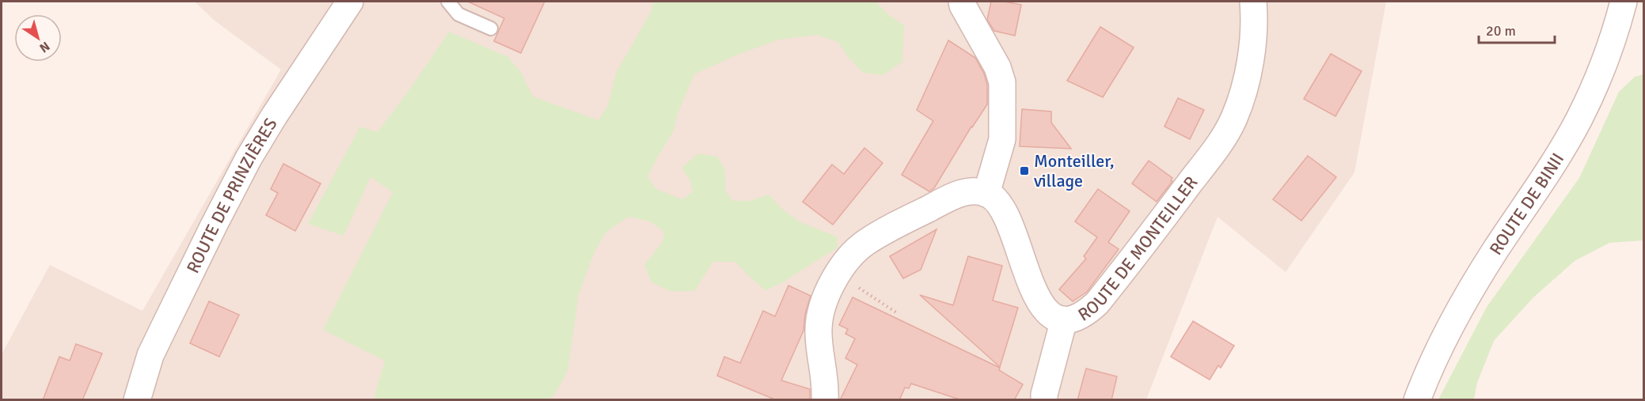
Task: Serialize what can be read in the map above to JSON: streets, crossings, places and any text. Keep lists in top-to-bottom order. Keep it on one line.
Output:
{"streets":{"street":["ROUTE DE PRINZIÈRES","ROUTE DE BINII","ROUTE DE MONTEILLER"]},"places":{"transit":["Monteiller, village"]},"scale_bar":"20 m","north":"bottom right"}
